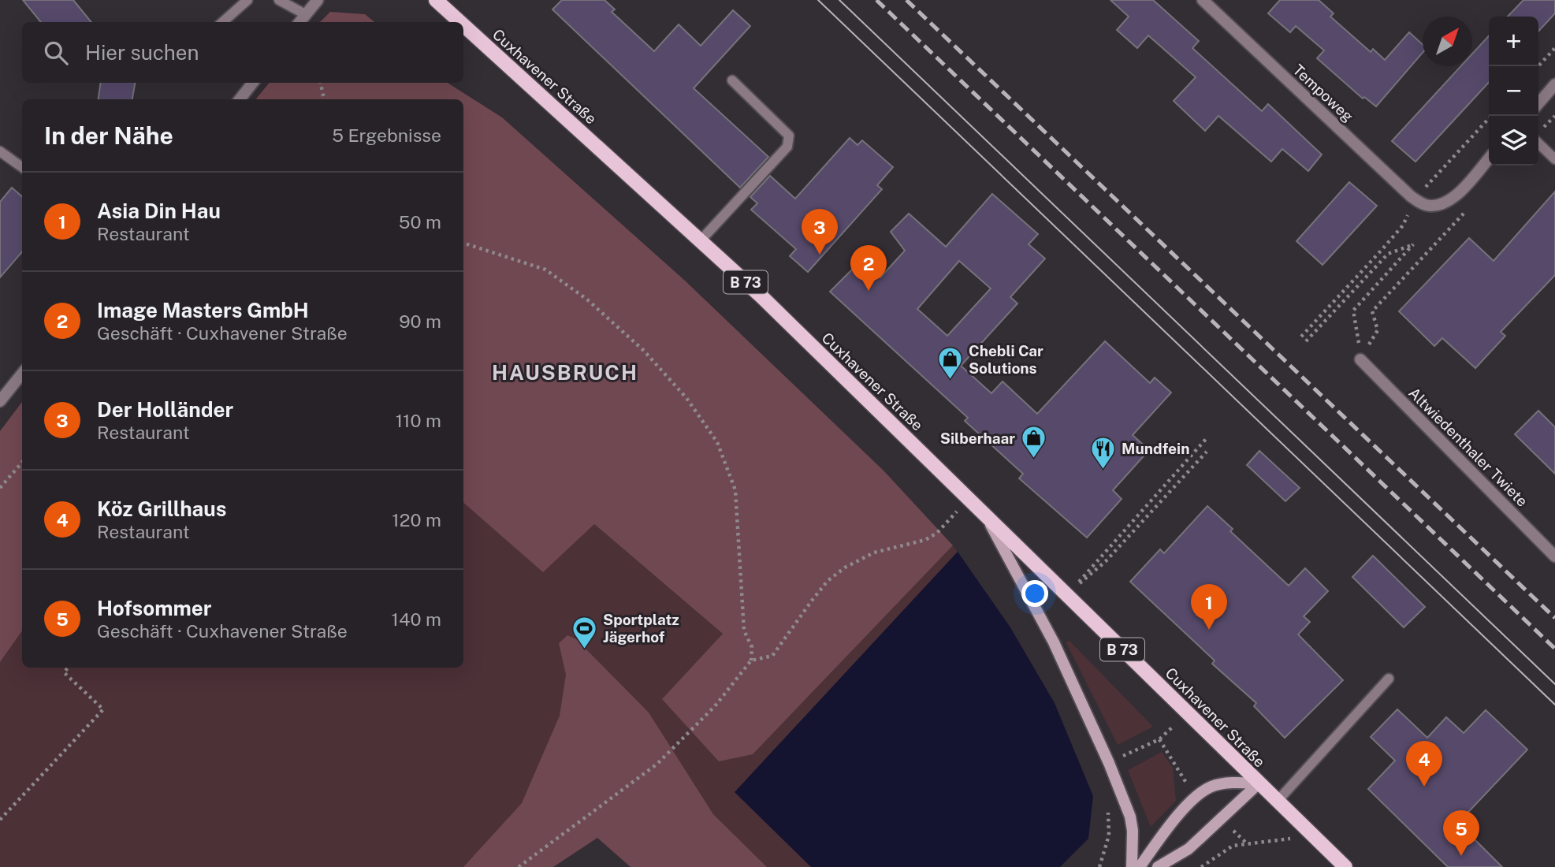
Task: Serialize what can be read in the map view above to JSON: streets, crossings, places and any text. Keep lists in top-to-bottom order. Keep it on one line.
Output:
{"streets":{"main road":["Cuxhavener Straße","B 73"],"street":["Tempoweg","Altwiedenthaler Twiete"]},"districts":["HAUSBRUCH"],"places":{"shop":["Chebli Car Solutions","Silberhaar"],"restaurant":["Mundfein"],"sports":["Sportplatz Jägerhof"]},"north":"top right","page":{"map_buttons":["+","−"],"search":"Hier suchen","heading":["In der Nähe","5 Ergebnisse"],"list":[{"mark":"1","name":"Asia Din Hau","note":"Restaurant","value":"50 m"},{"mark":"2","name":"Image Masters GmbH","note":"Geschäft · Cuxhavener Straße","value":"90 m"},{"mark":"3","name":"Der Holländer","note":"Restaurant","value":"110 m"},{"mark":"4","name":"Köz Grillhaus","note":"Restaurant","value":"120 m"},{"mark":"5","name":"Hofsommer","note":"Geschäft · Cuxhavener Straße","value":"140 m"}],"pins":["3","2","1","4","5"]}}
